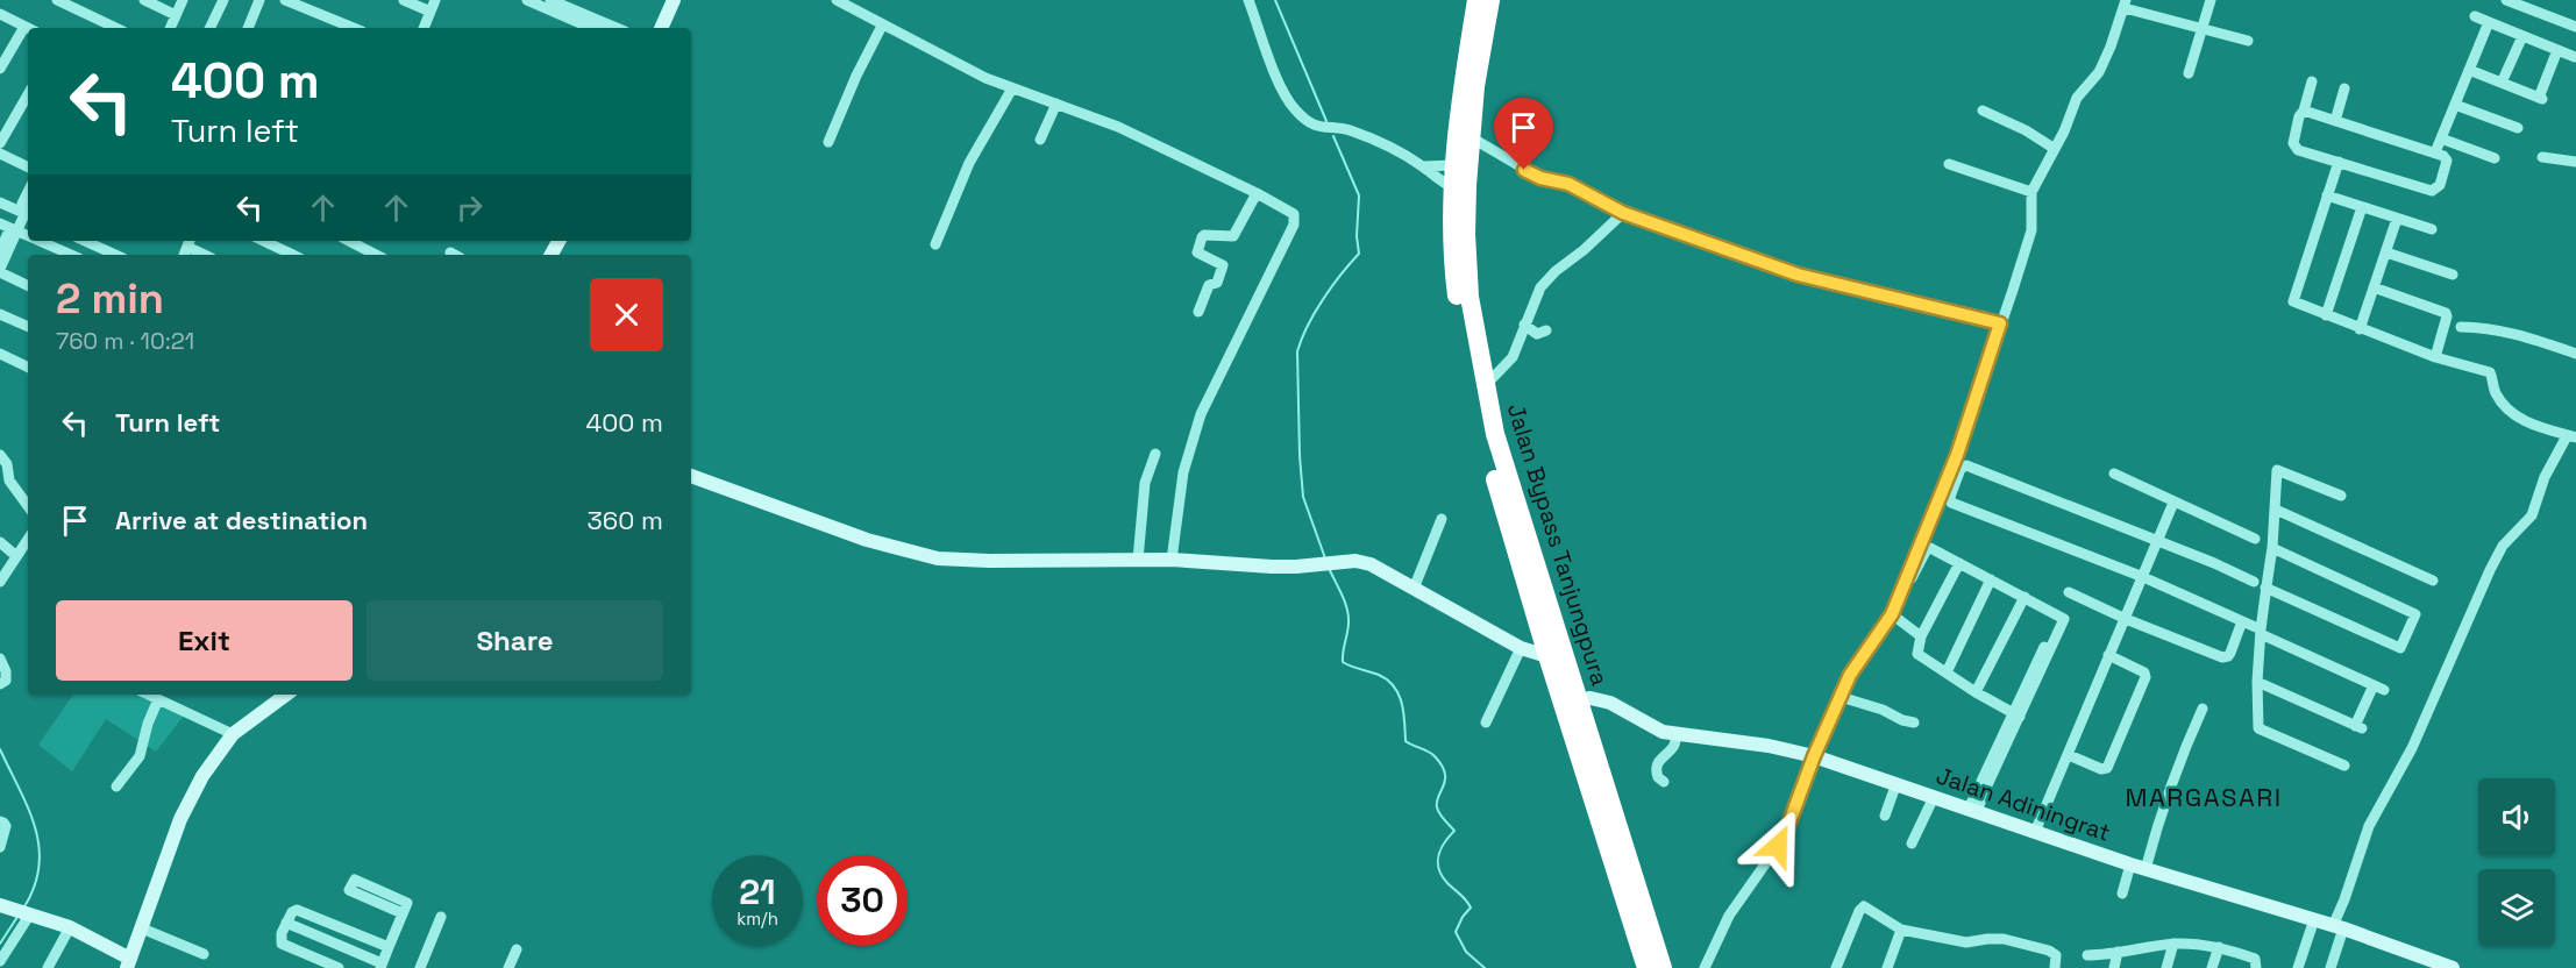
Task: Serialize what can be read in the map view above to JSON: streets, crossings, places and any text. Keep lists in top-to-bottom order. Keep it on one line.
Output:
{"streets":{"highway":["Jalan Bypass Tanjungpura"],"street":["Jalan Adiningrat"]},"crossings":[["Jalan Bypass Tanjungpura","Jalan Adiningrat"]],"districts":["MARGASARI"],"page":{"turn":["400 m","Turn left"],"heading":["2 min","760 m · 10:21"],"list":[{"name":"Turn left","value":"400 m"},{"name":"Arrive at destination","value":"360 m"}],"buttons":["Exit","Share"],"speed":"21 km/h","limit":"30"}}
